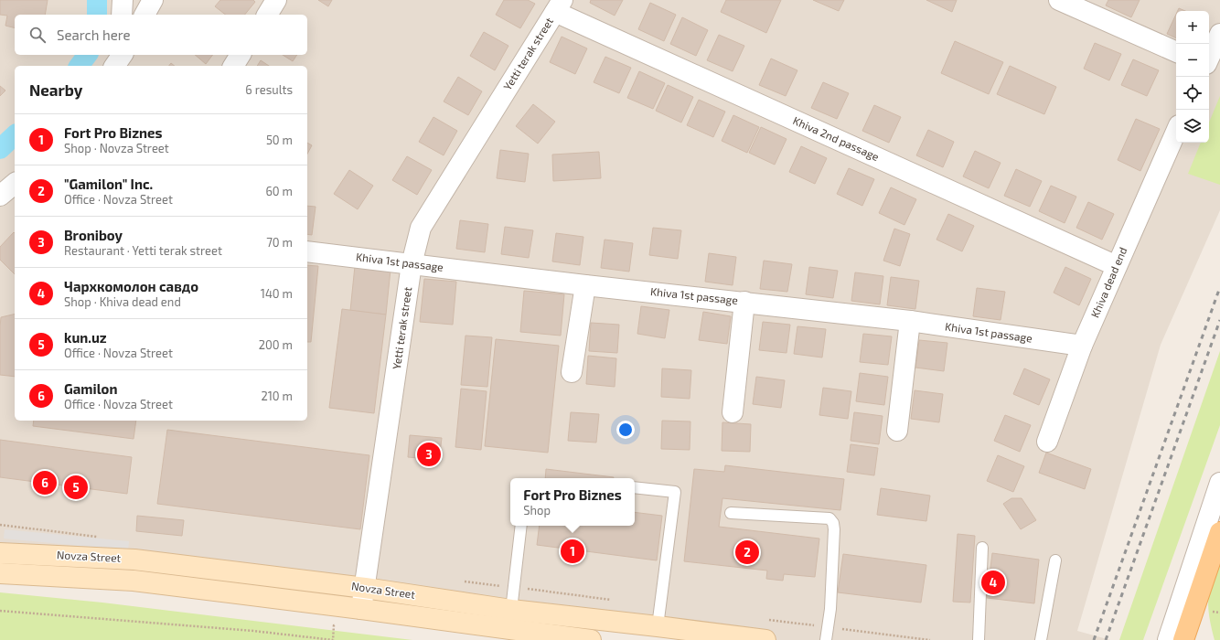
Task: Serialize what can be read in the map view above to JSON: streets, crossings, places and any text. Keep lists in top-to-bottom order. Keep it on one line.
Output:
{"streets":{"main road":["Novza Street"],"street":["Yetti terak street","Khiva 2nd passage","Khiva 1st passage","Khiva dead end"]},"crossings":[["Yetti terak street","Khiva 2nd passage"],["Yetti terak street","Khiva 1st passage"],["Yetti terak street","Novza Street"],["Khiva 2nd passage","Khiva dead end"],["Khiva 1st passage","Khiva dead end"]],"page":{"map_buttons":["+","−"],"search":"Search here","heading":["Nearby","6 results"],"list":[{"mark":"1","name":"Fort Pro Biznes","note":"Shop · Novza Street","value":"50 m"},{"mark":"2","name":"\"Gamilon\" Inc.","note":"Office · Novza Street","value":"60 m"},{"mark":"3","name":"Broniboy","note":"Restaurant · Yetti terak street","value":"70 m"},{"mark":"4","name":"Чархкомолон савдо","note":"Shop · Khiva dead end","value":"140 m"},{"mark":"5","name":"kun.uz","note":"Office · Novza Street","value":"200 m"},{"mark":"6","name":"Gamilon","note":"Office · Novza Street","value":"210 m"}],"pins":["3","6","5","1","2","4"],"popup":["Fort Pro Biznes","Shop"]}}
